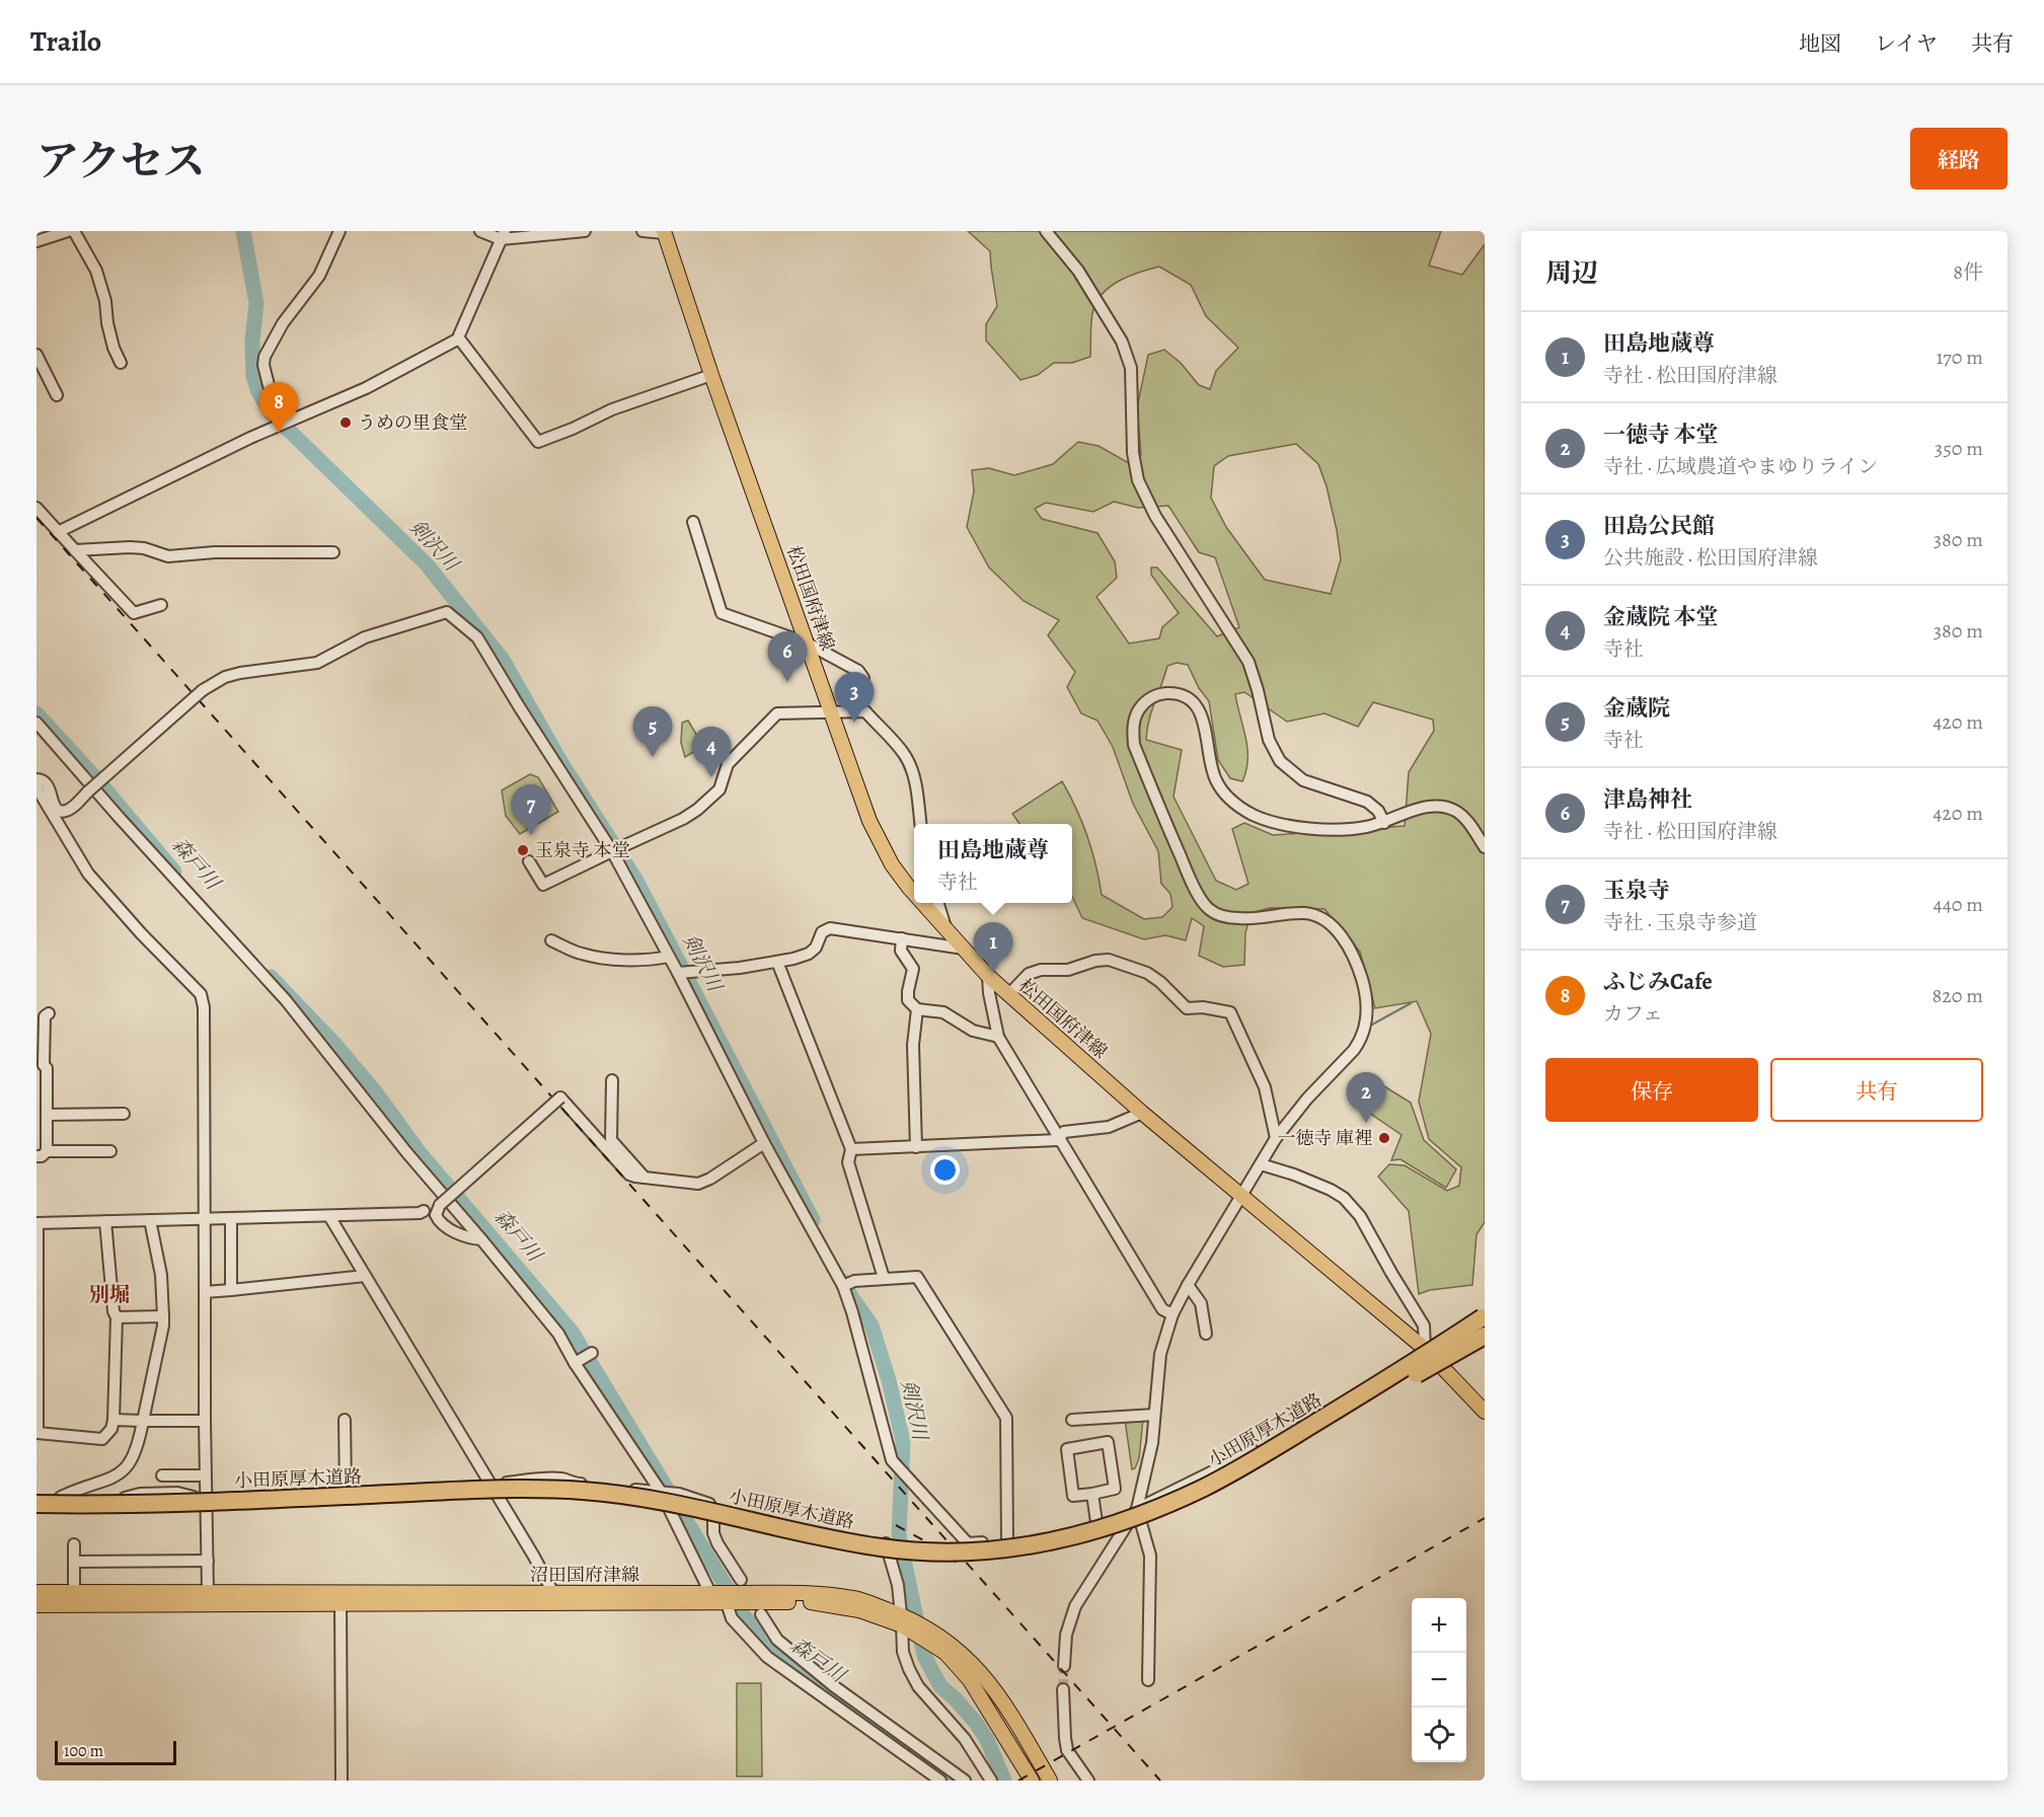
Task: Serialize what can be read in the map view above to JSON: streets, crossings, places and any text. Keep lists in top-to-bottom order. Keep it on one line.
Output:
{"streets":{"highway":["小田原厚木道路"],"main road":["松田国府津線","沼田国府津線"]},"districts":["別堀"],"water":["剣沢川","森戸川"],"places":["うめの里食堂","玉泉寺 本堂","一徳寺 庫裡"],"scale_bar":"100 m","page":{"header":"Trailo","nav":["地図","レイヤ","共有"],"title":"アクセス","buttons":["経路",["保存","共有"]],"heading":["周辺","8件"],"list":[{"mark":"1","name":"田島地蔵尊","note":"寺社 · 松田国府津線","value":"170 m"},{"mark":"2","name":"一徳寺 本堂","note":"寺社 · 広域農道やまゆりライン","value":"350 m"},{"mark":"3","name":"田島公民館","note":"公共施設 · 松田国府津線","value":"380 m"},{"mark":"4","name":"金蔵院 本堂","note":"寺社","value":"380 m"},{"mark":"5","name":"金蔵院","note":"寺社","value":"420 m"},{"mark":"6","name":"津島神社","note":"寺社 · 松田国府津線","value":"420 m"},{"mark":"7","name":"玉泉寺","note":"寺社 · 玉泉寺参道","value":"440 m"},{"mark":"8","name":"ふじみCafe","note":"カフェ","value":"820 m"}],"pins":["8","6","3","5","4","7","1","2"],"popup":["田島地蔵尊","寺社"],"map_buttons":["+","−"],"scale":"100 m"}}
